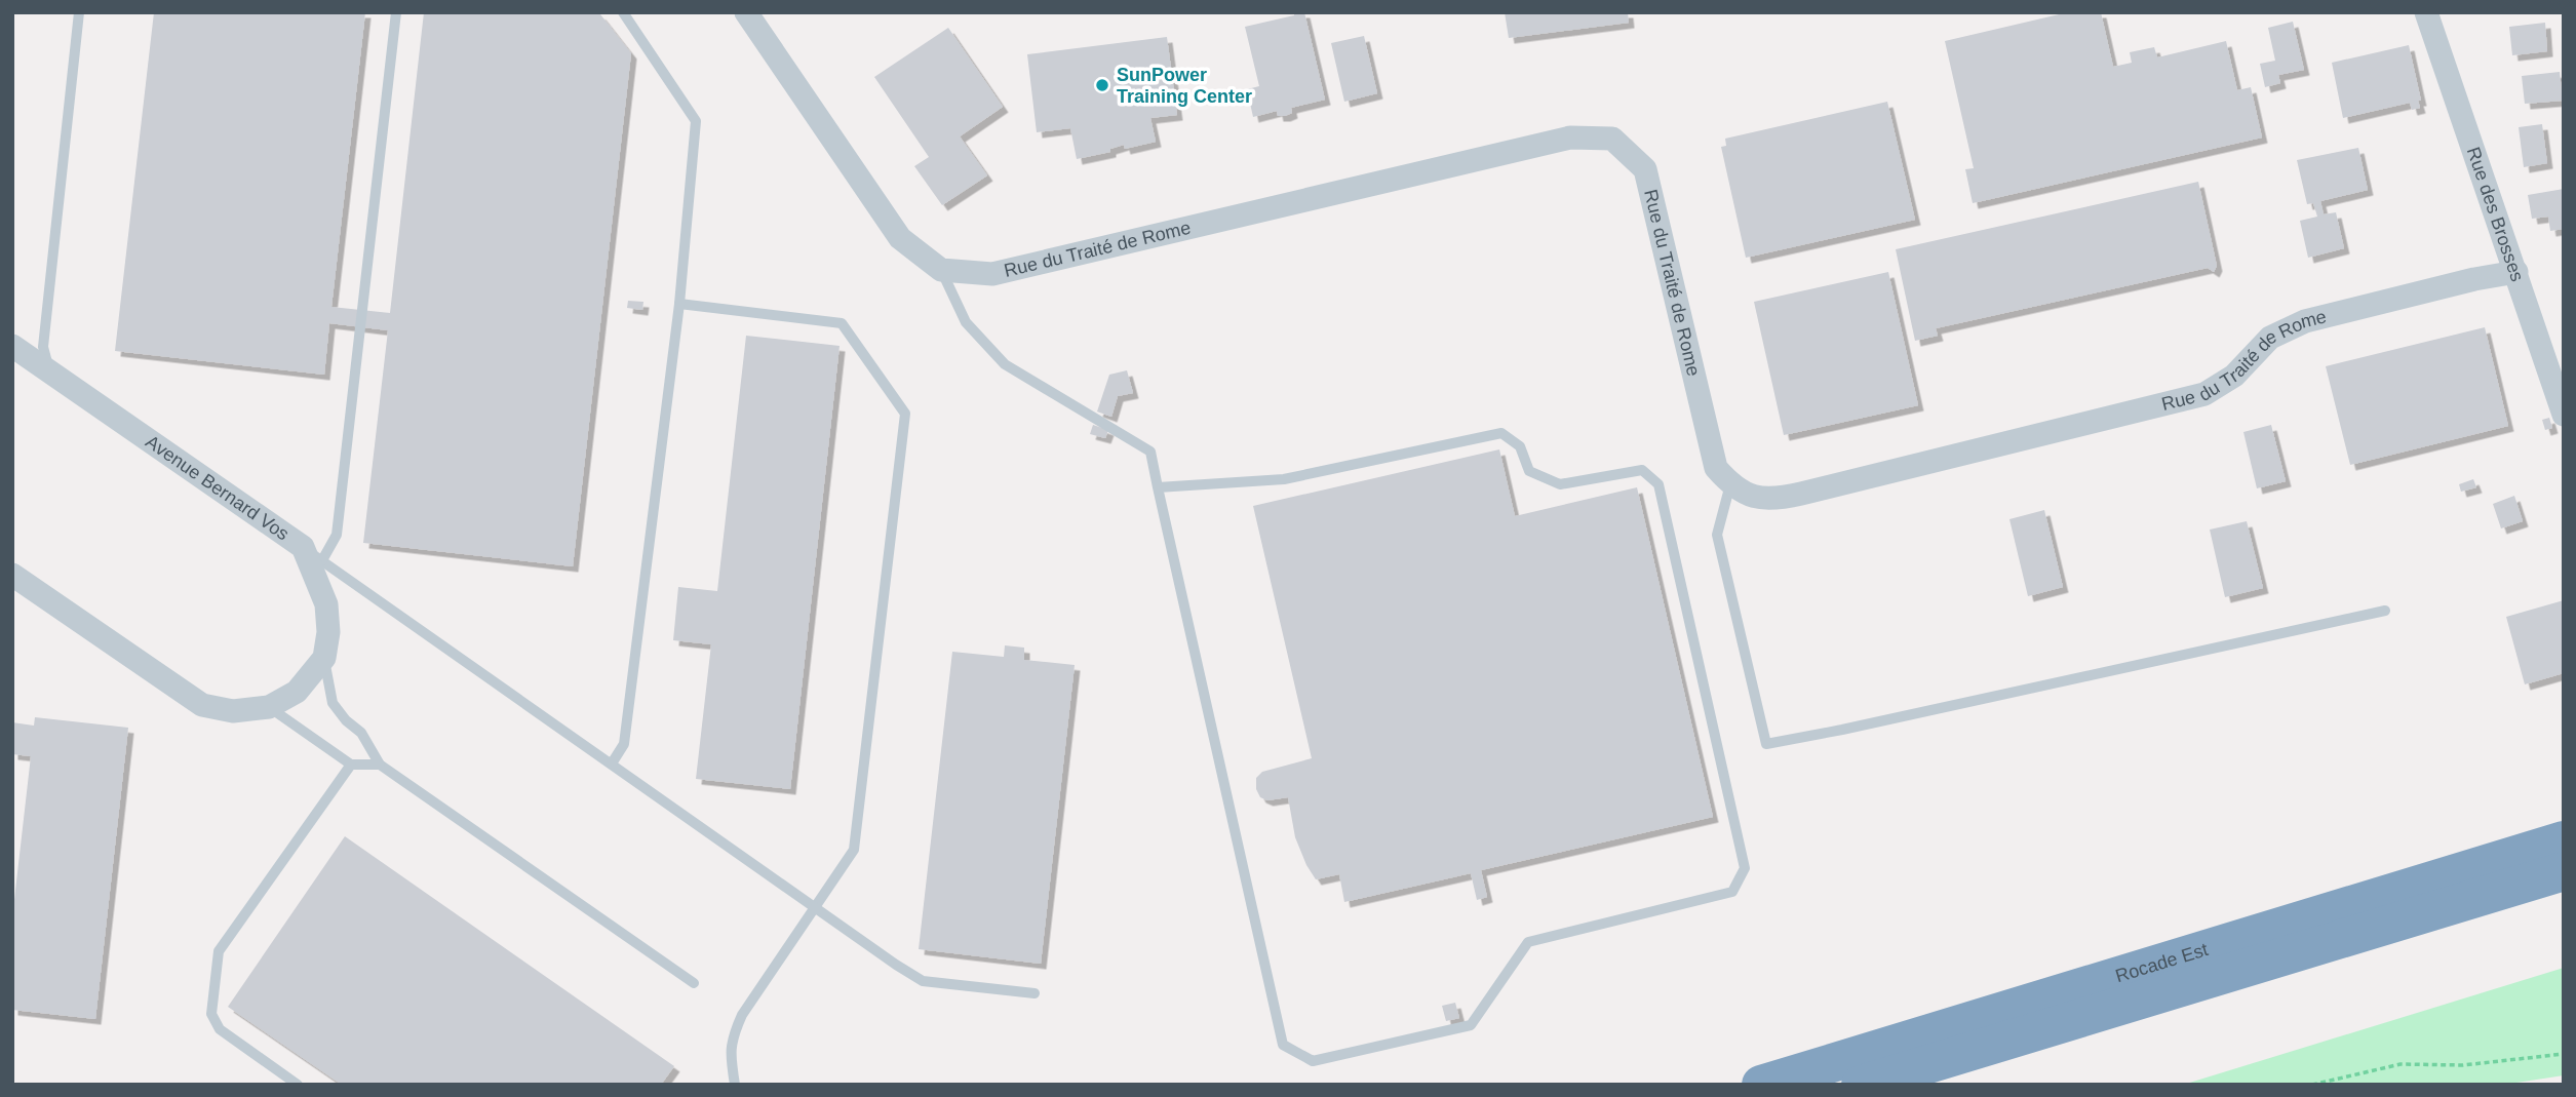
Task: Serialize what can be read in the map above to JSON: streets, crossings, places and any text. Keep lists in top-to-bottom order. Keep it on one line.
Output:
{"streets":{"highway":["Rocade Est"],"street":["Rue des Brosses","Rue du Traité de Rome","Avenue Bernard Vos"]},"crossings":[["Rue des Brosses","Rue du Traité de Rome"]],"places":["SunPower Training Center"]}
